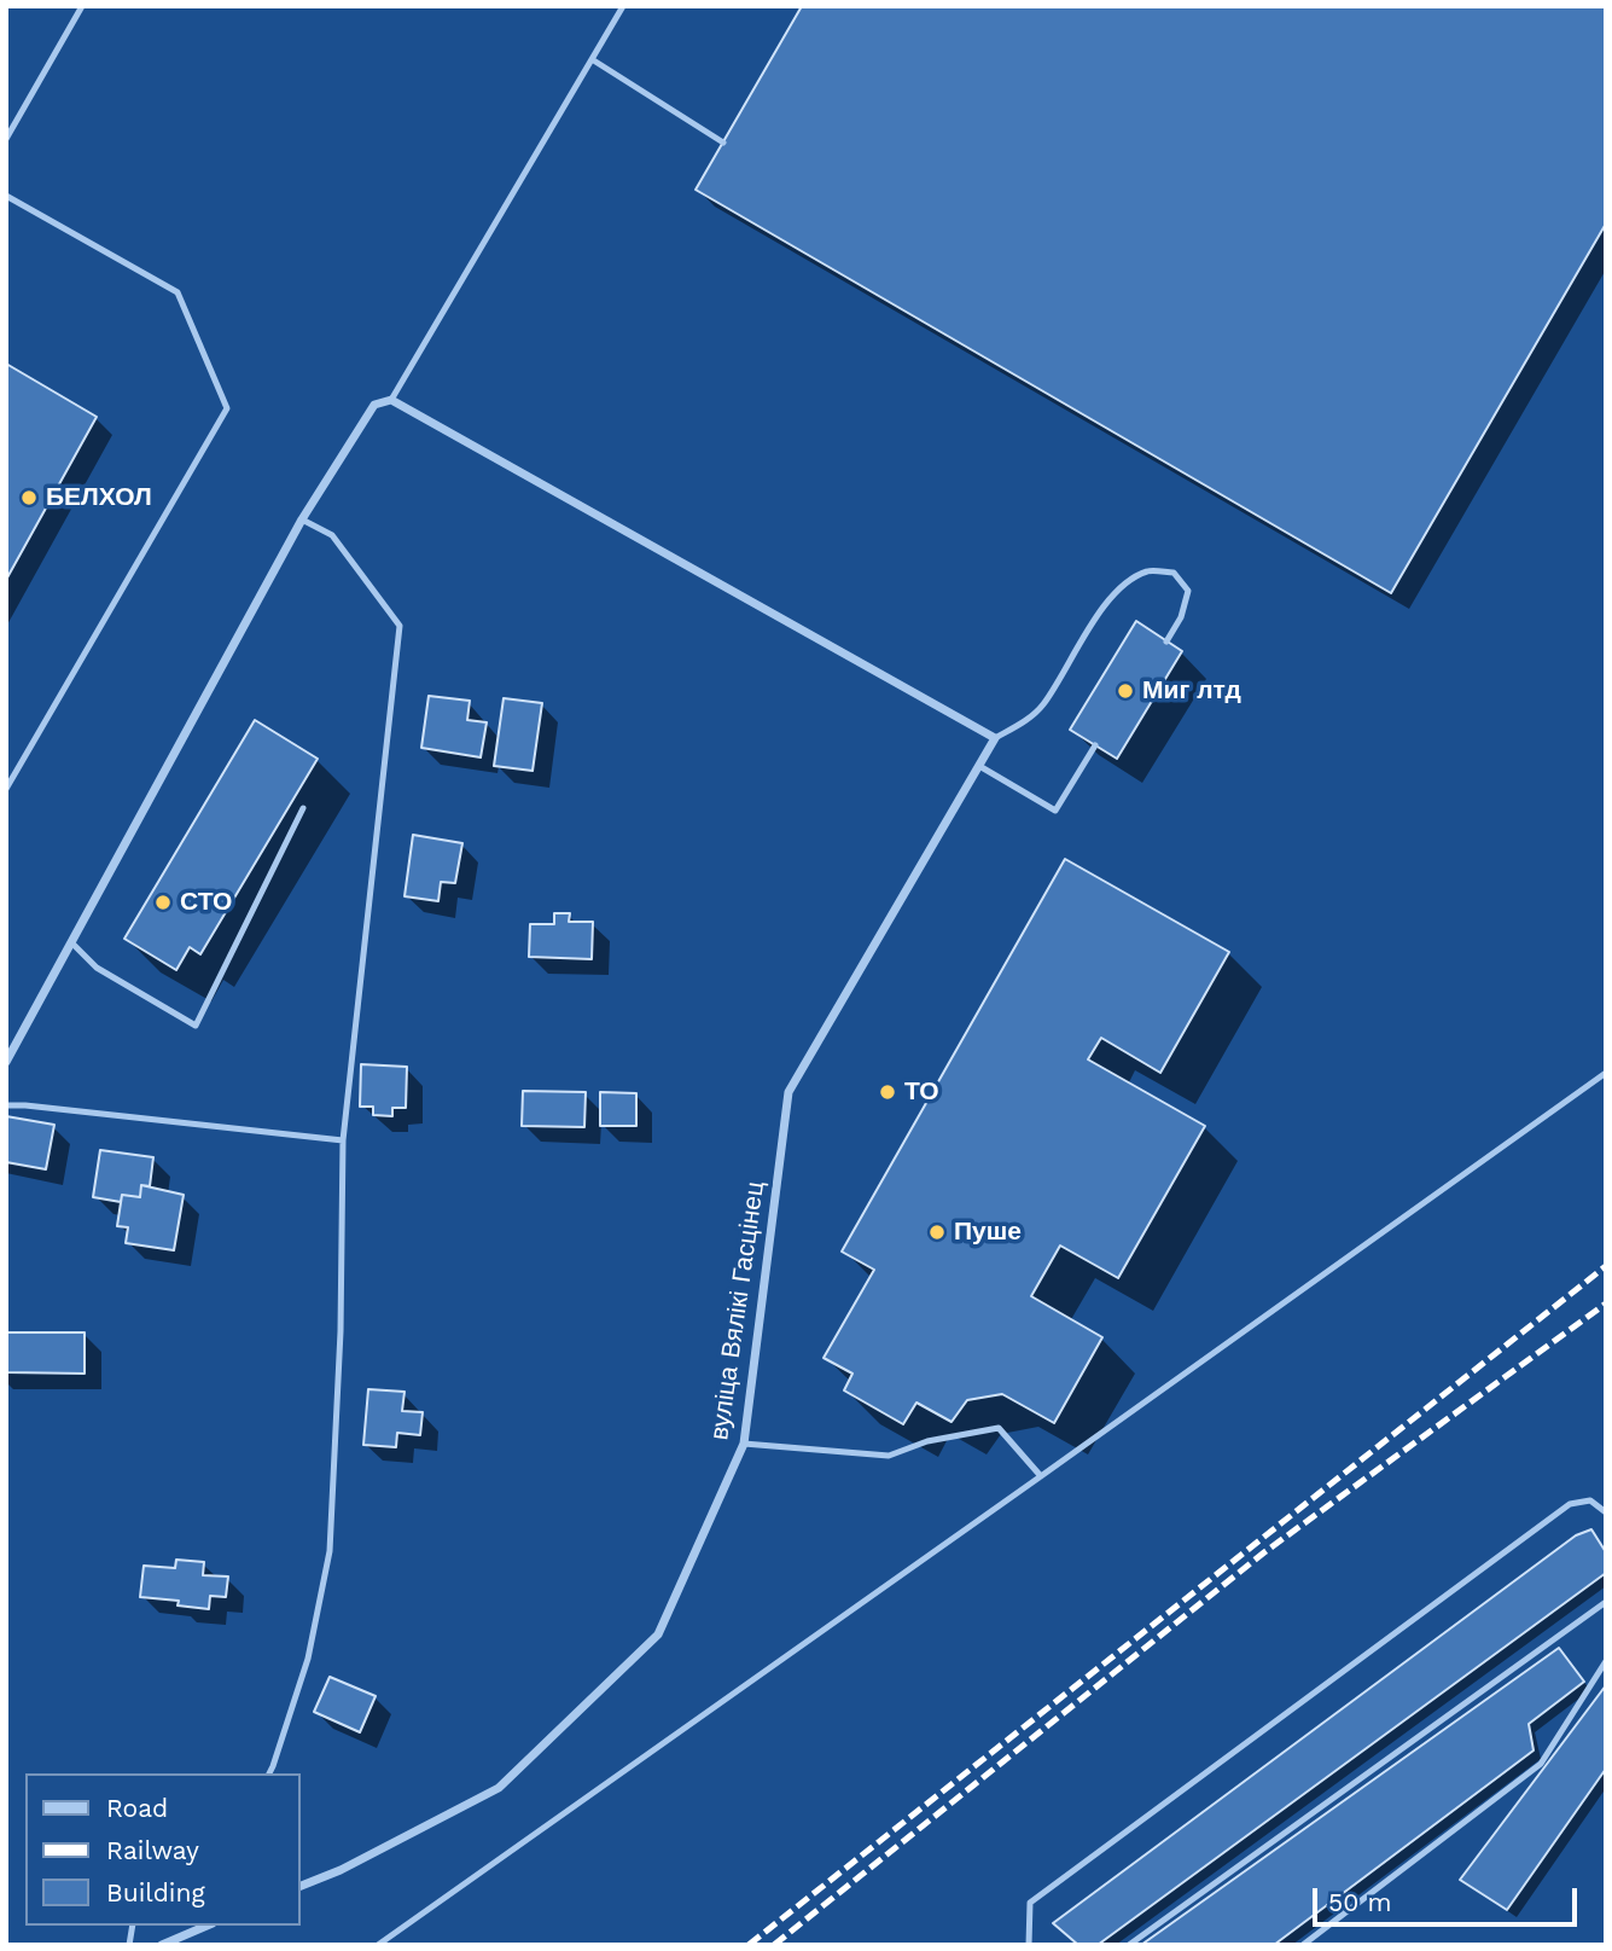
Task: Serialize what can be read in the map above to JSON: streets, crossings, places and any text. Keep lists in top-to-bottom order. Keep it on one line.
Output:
{"streets":{"street":["вуліца Вялікі Гасцінец"]},"places":["БЕЛХОЛ","Миг лтд","СТО","ТО","Пуше"],"legend":["Road","Railway","Building"],"scale_bar":"50 m"}
